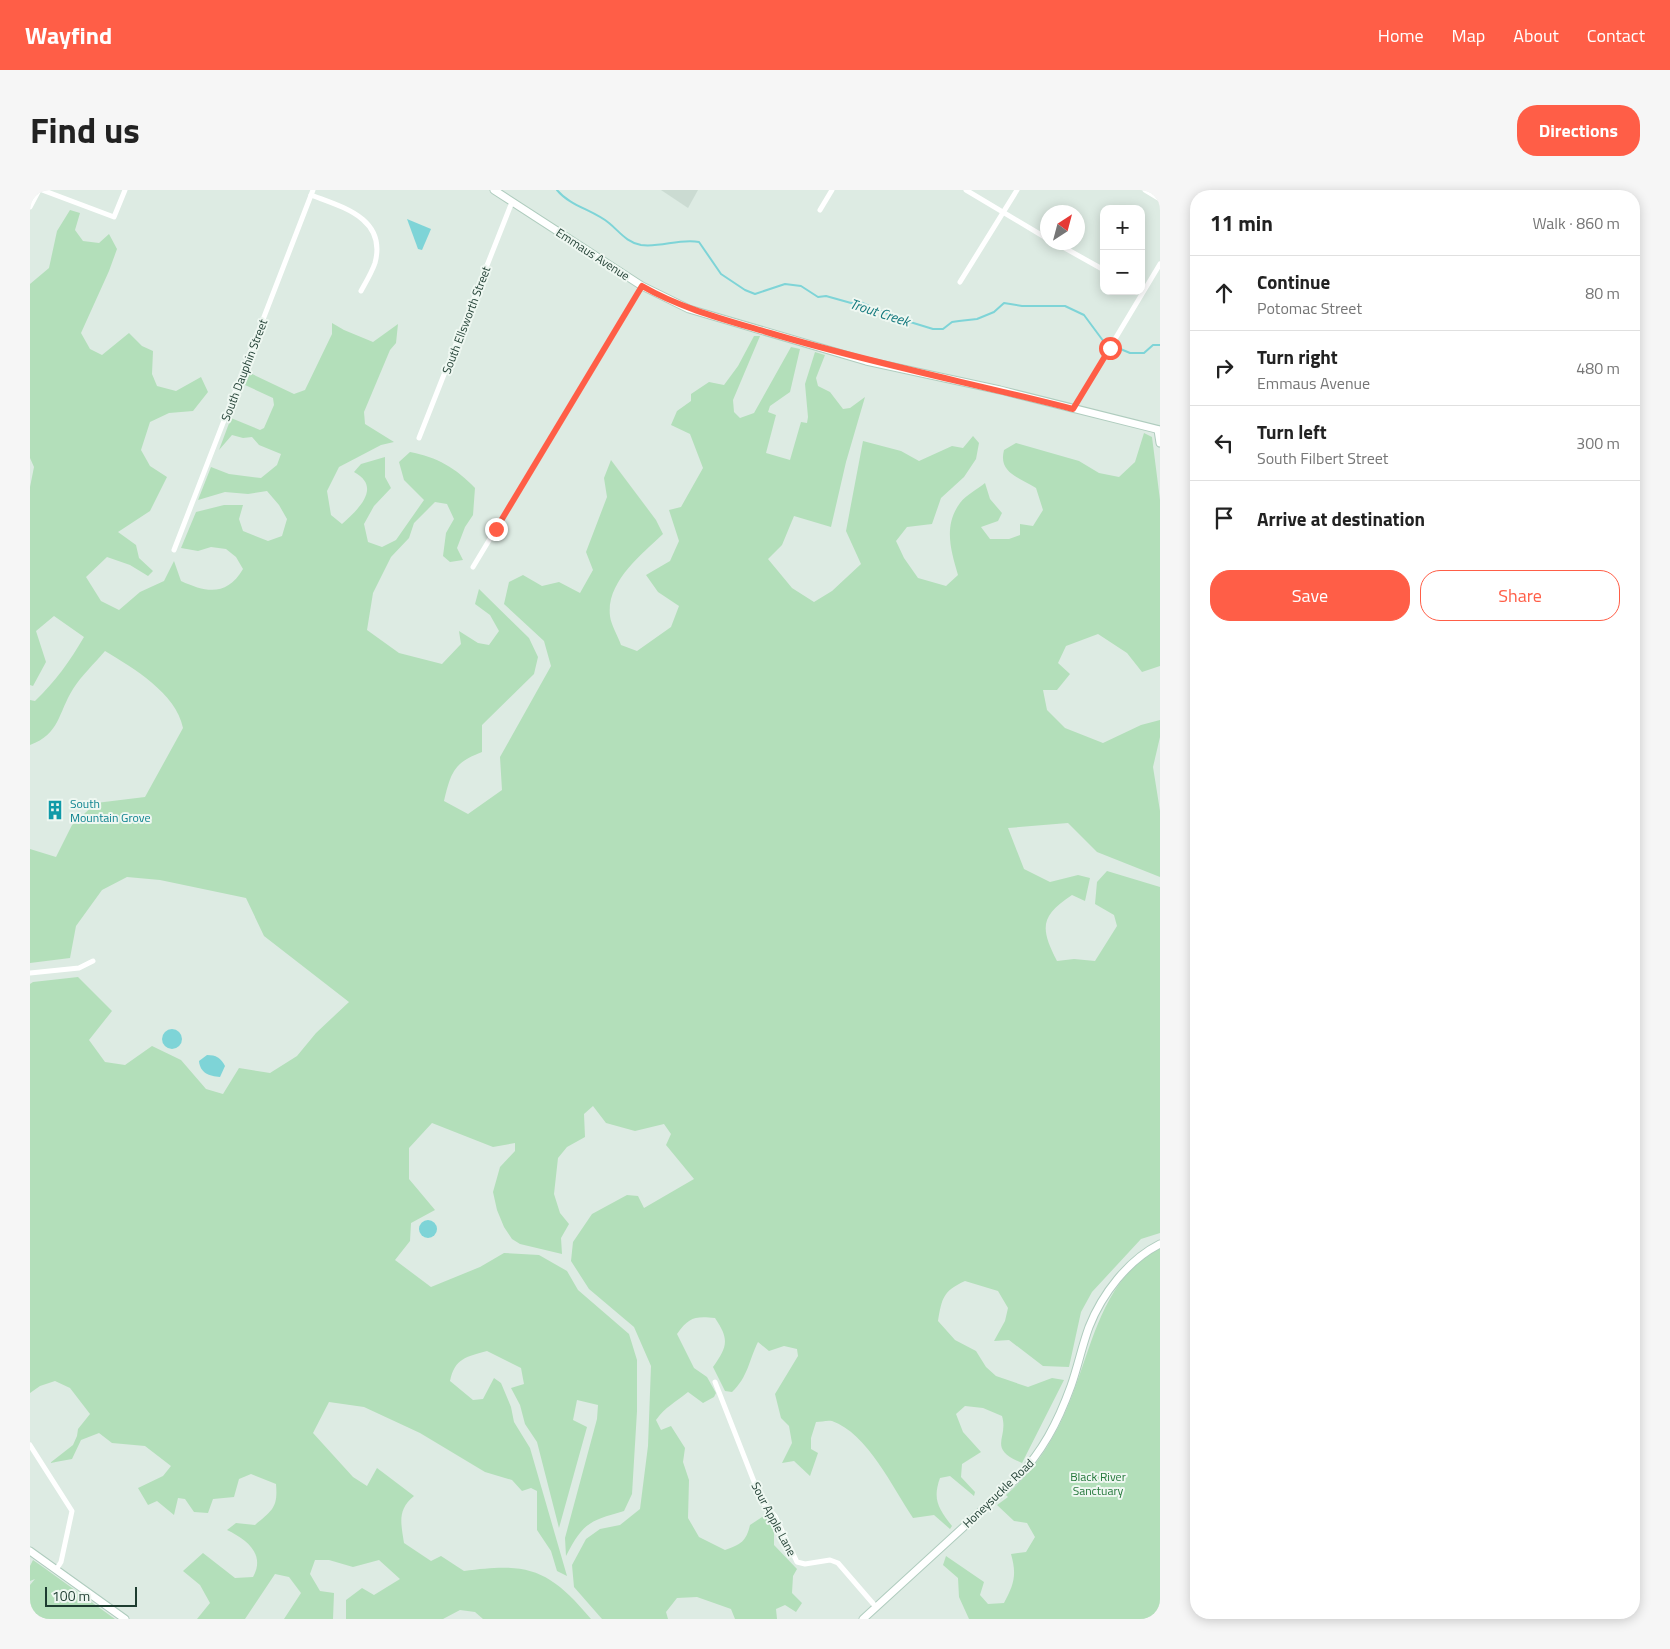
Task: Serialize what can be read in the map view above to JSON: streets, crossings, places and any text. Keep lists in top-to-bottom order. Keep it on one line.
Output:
{"streets":{"main road":["Emmaus Avenue","Honeysuckle Road"],"street":["South Ellsworth Street","South Dauphin Street","Sour Apple Lane"]},"crossings":[["Emmaus Avenue","South Ellsworth Street"],["Honeysuckle Road","Sour Apple Lane"]],"water":["Trout Creek"],"parks":["Black River Sanctuary"],"places":{"building":["South Mountain Grove"]},"scale_bar":"100 m","north":"top right","page":{"header":"Wayfind","nav":["Home","Map","About","Contact"],"title":"Find us","buttons":["Directions",["Save","Share"]],"heading":["11 min","Walk · 860 m"],"map_buttons":["+","−"],"list":[["Continue","Potomac Street","80 m"],["Turn right","Emmaus Avenue","480 m"],["Turn left","South Filbert Street","300 m"],"Arrive at destination"],"scale":"100 m"}}
